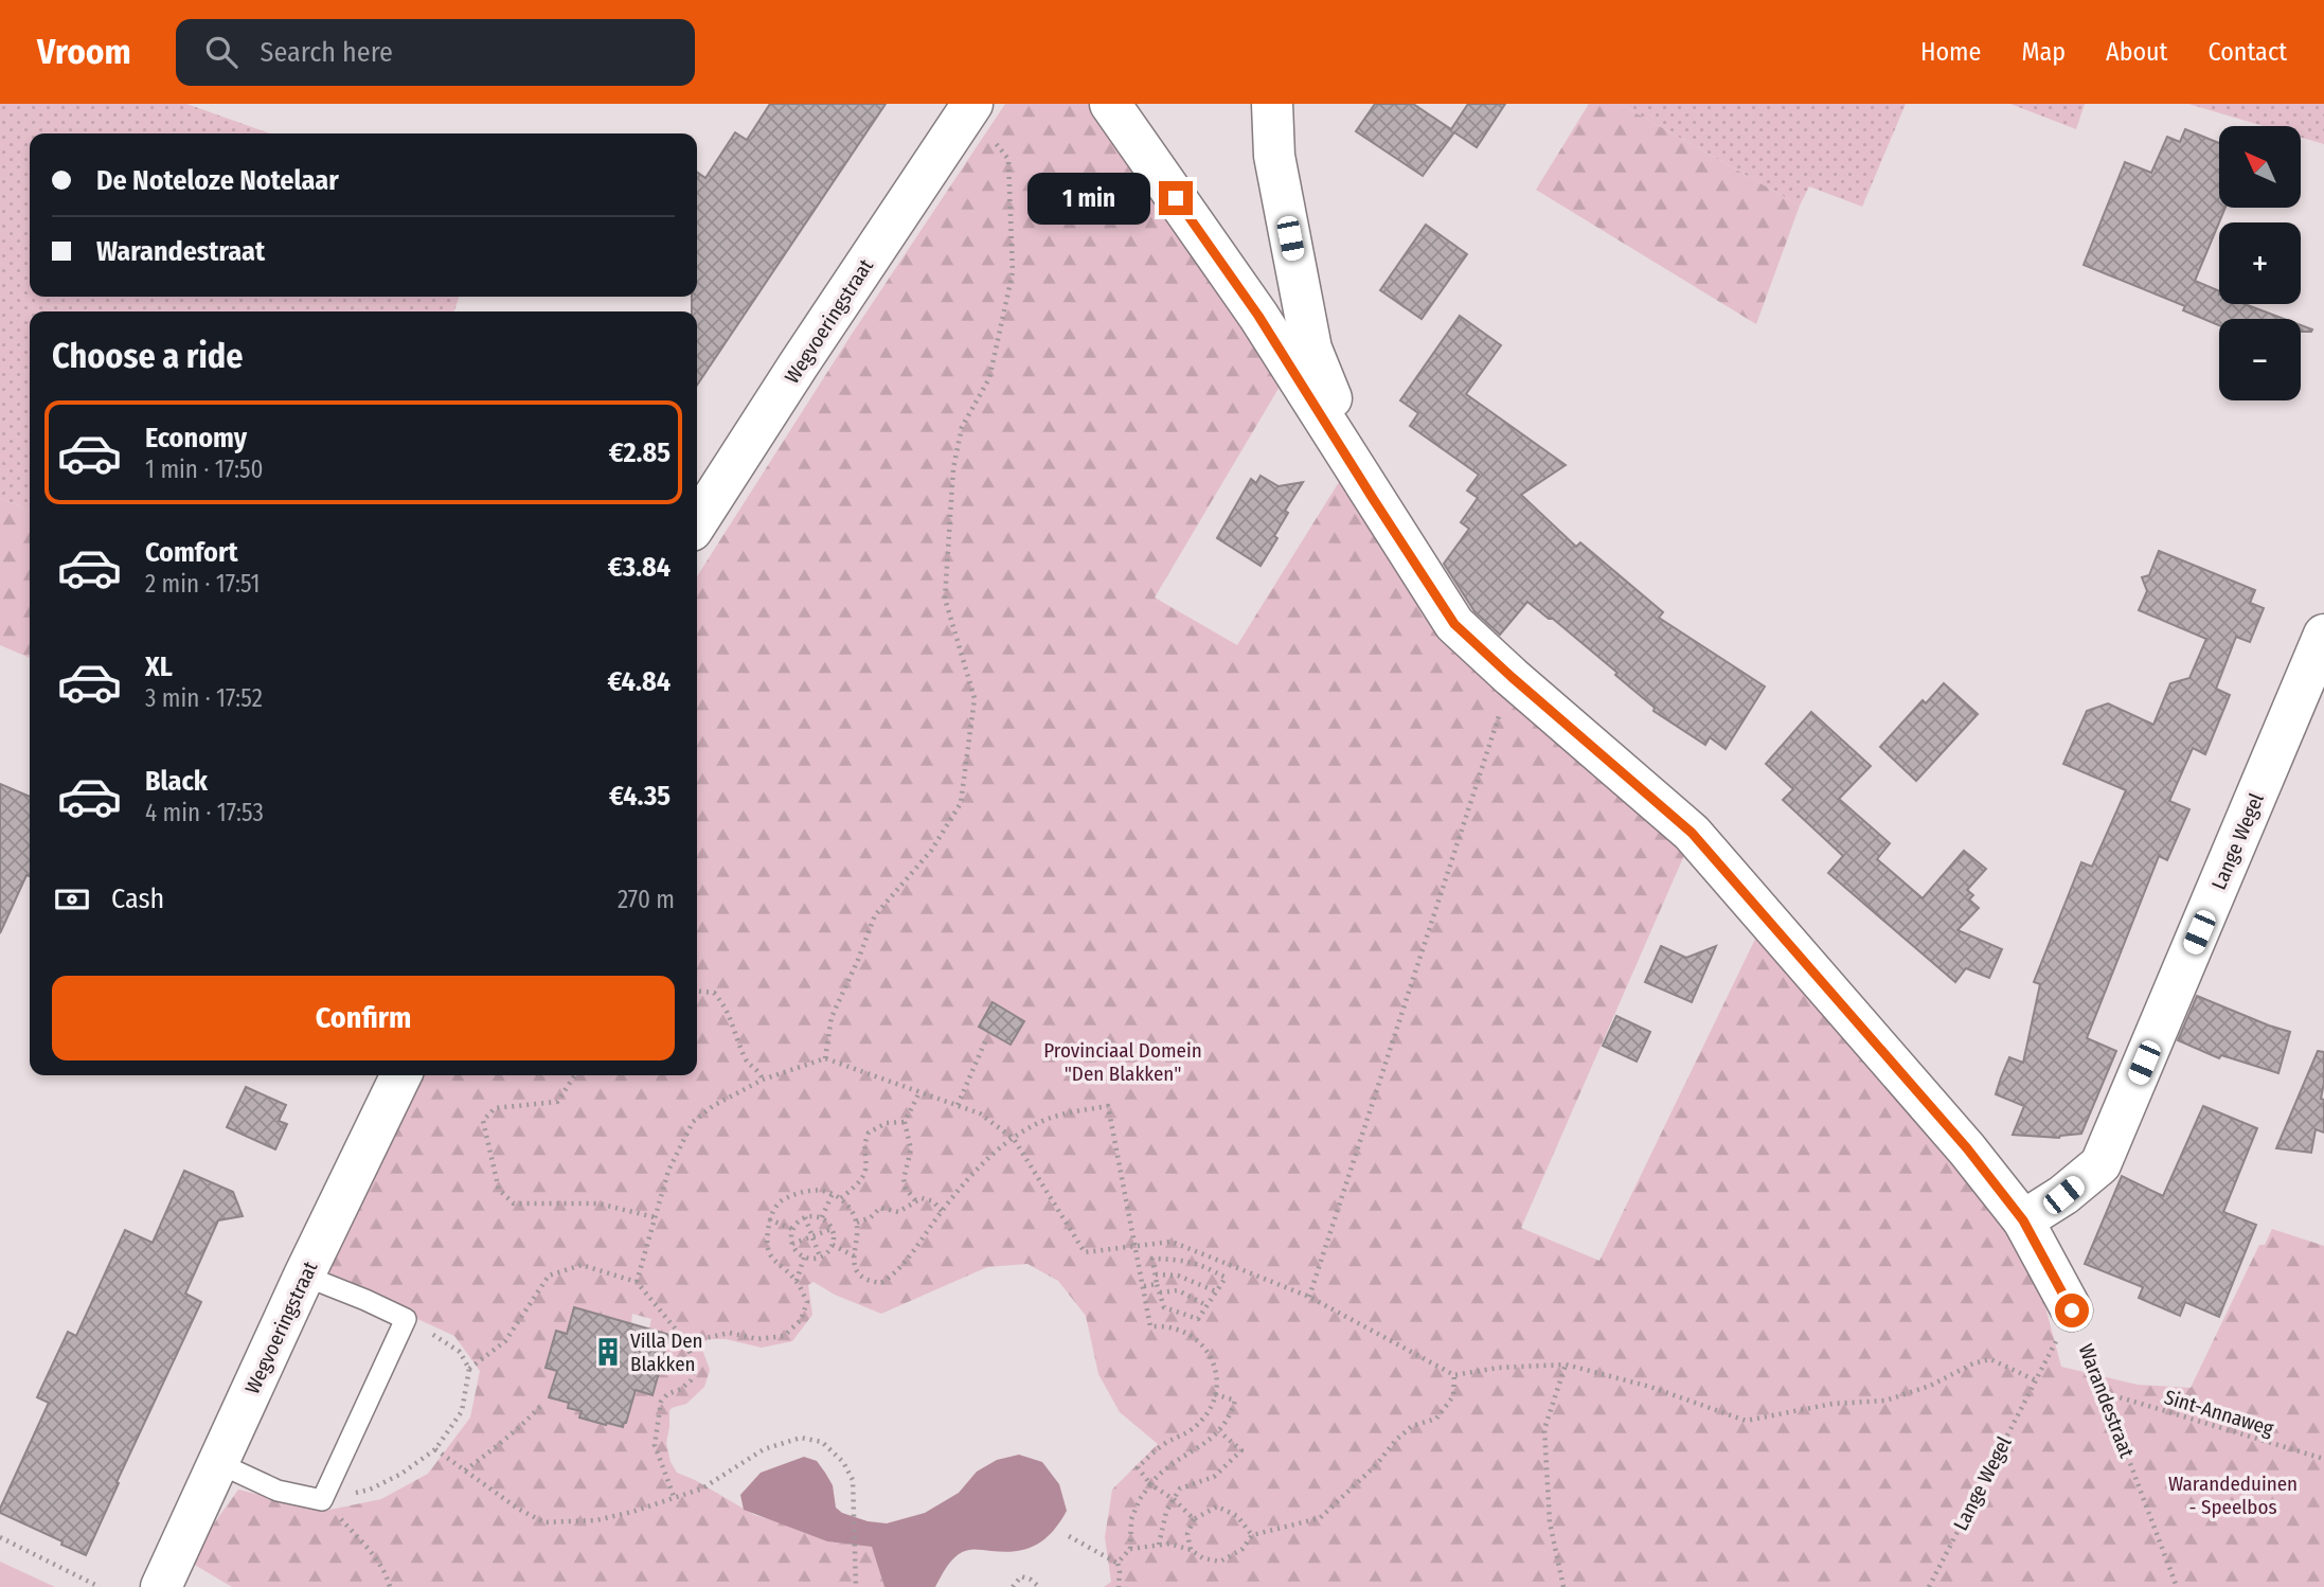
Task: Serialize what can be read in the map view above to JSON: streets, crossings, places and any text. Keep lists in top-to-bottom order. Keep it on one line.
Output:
{"streets":{"street":["Wegvoeringstraat","Lange Wegel"],"path":["Warandestraat","Sint-Annaweg"]},"crossings":[["Warandestraat","Sint-Annaweg"]],"parks":["Provinciaal Domein \"Den Blakken\"","Warandeduinen - Speelbos"],"places":{"building":["Villa Den Blakken"]},"north":"top left","page":{"header":"Vroom","search":"Search here","nav":["Home","Map","About","Contact"],"map_buttons":["+","−"],"banner":["De Noteloze Notelaar","Warandestraat"],"bubble":"1 min","heading":"Choose a ride","list":[{"name":"Economy","note":"1 min · 17:50","value":"€2.85"},{"name":"Comfort","note":"2 min · 17:51","value":"€3.84"},{"name":"XL","note":"3 min · 17:52","value":"€4.84"},{"name":"Black","note":"4 min · 17:53","value":"€4.35"}],"pay":["Cash","270 m"],"buttons":"Confirm"}}
